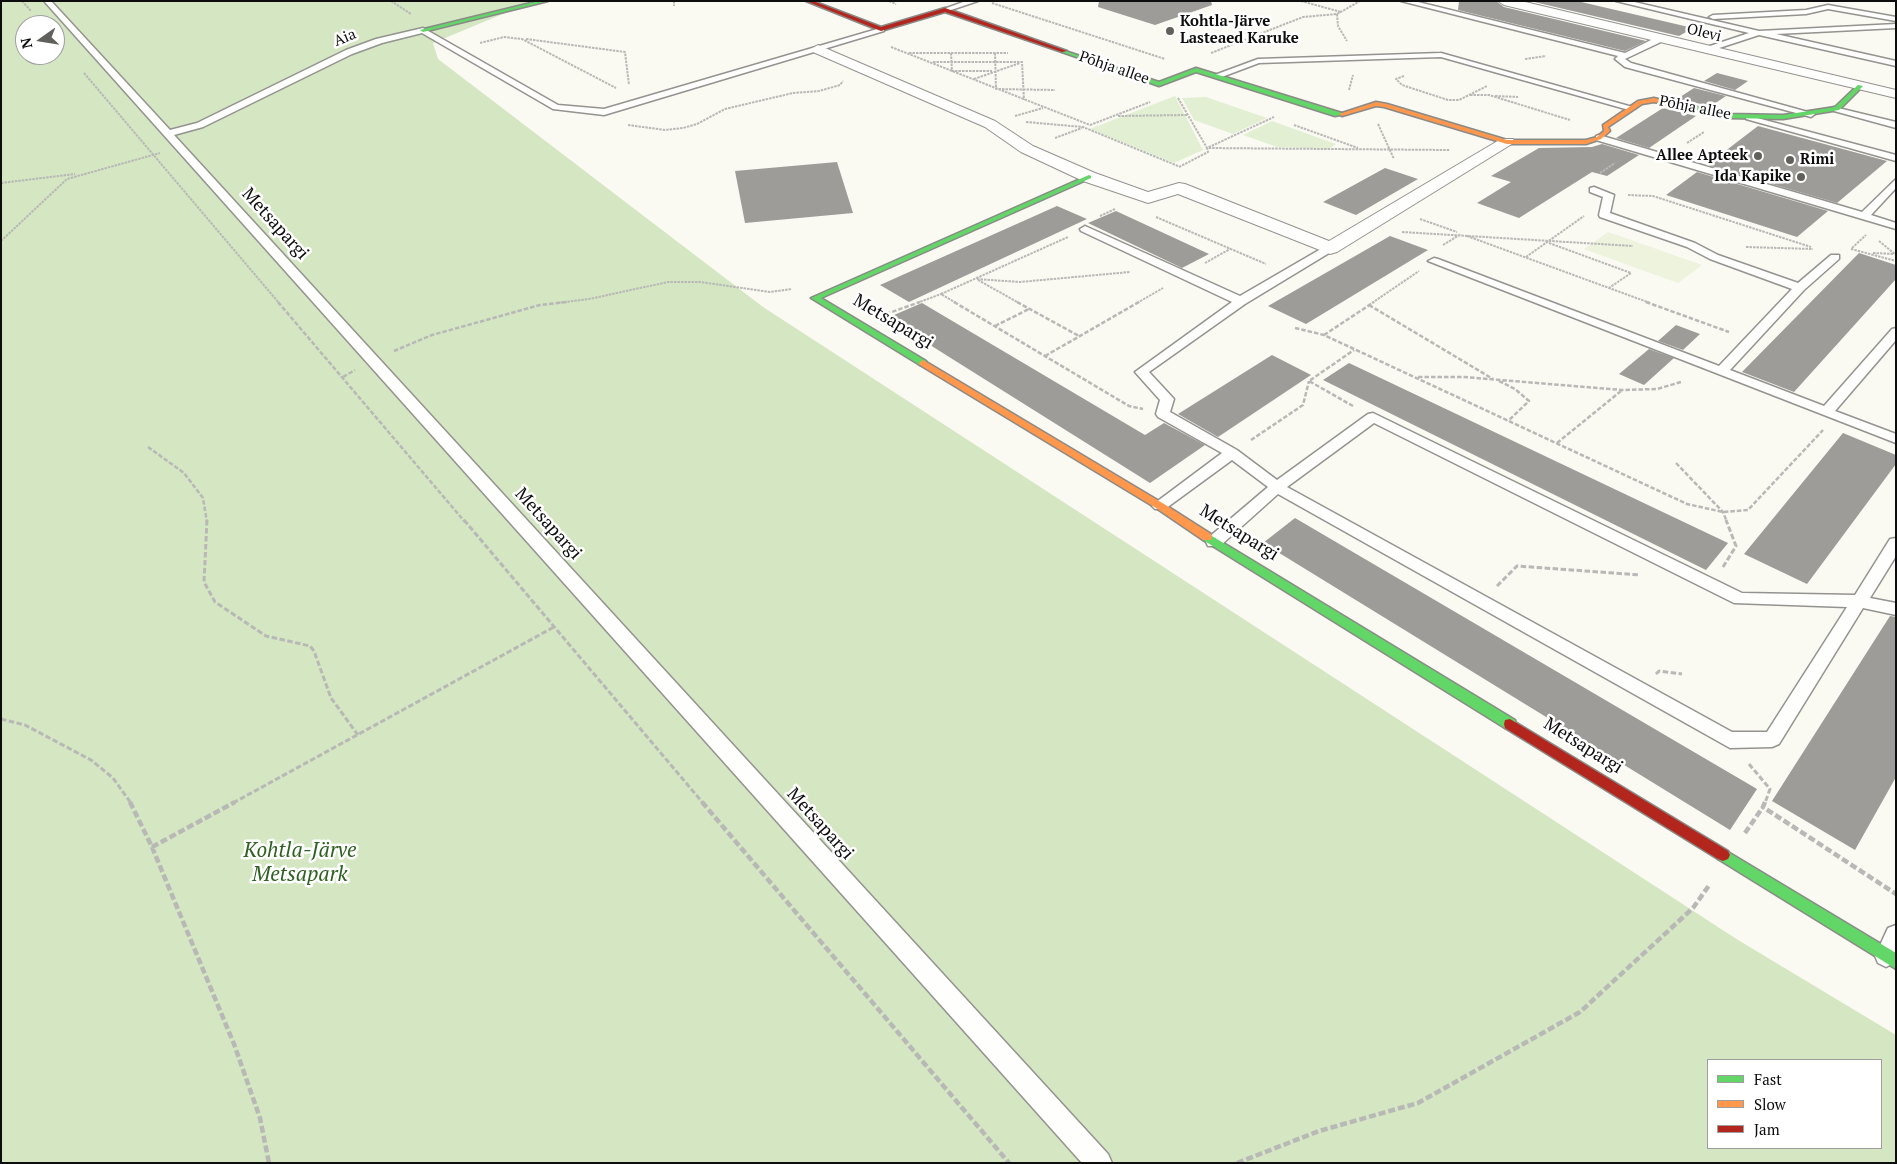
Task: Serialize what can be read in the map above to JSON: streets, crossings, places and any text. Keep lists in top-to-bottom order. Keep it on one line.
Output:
{"streets":{"street":["Olevi","Aia","Põhja allee","Metsapargi"]},"crossings":[["Aia","Metsapargi"]],"parks":["Kohtla-Järve Metsapark"],"places":["Kohtla-Järve Lasteaed Karuke","Allee Apteek","Rimi","Ida Kapike"],"legend":["Fast","Slow","Jam"],"north":"left"}
